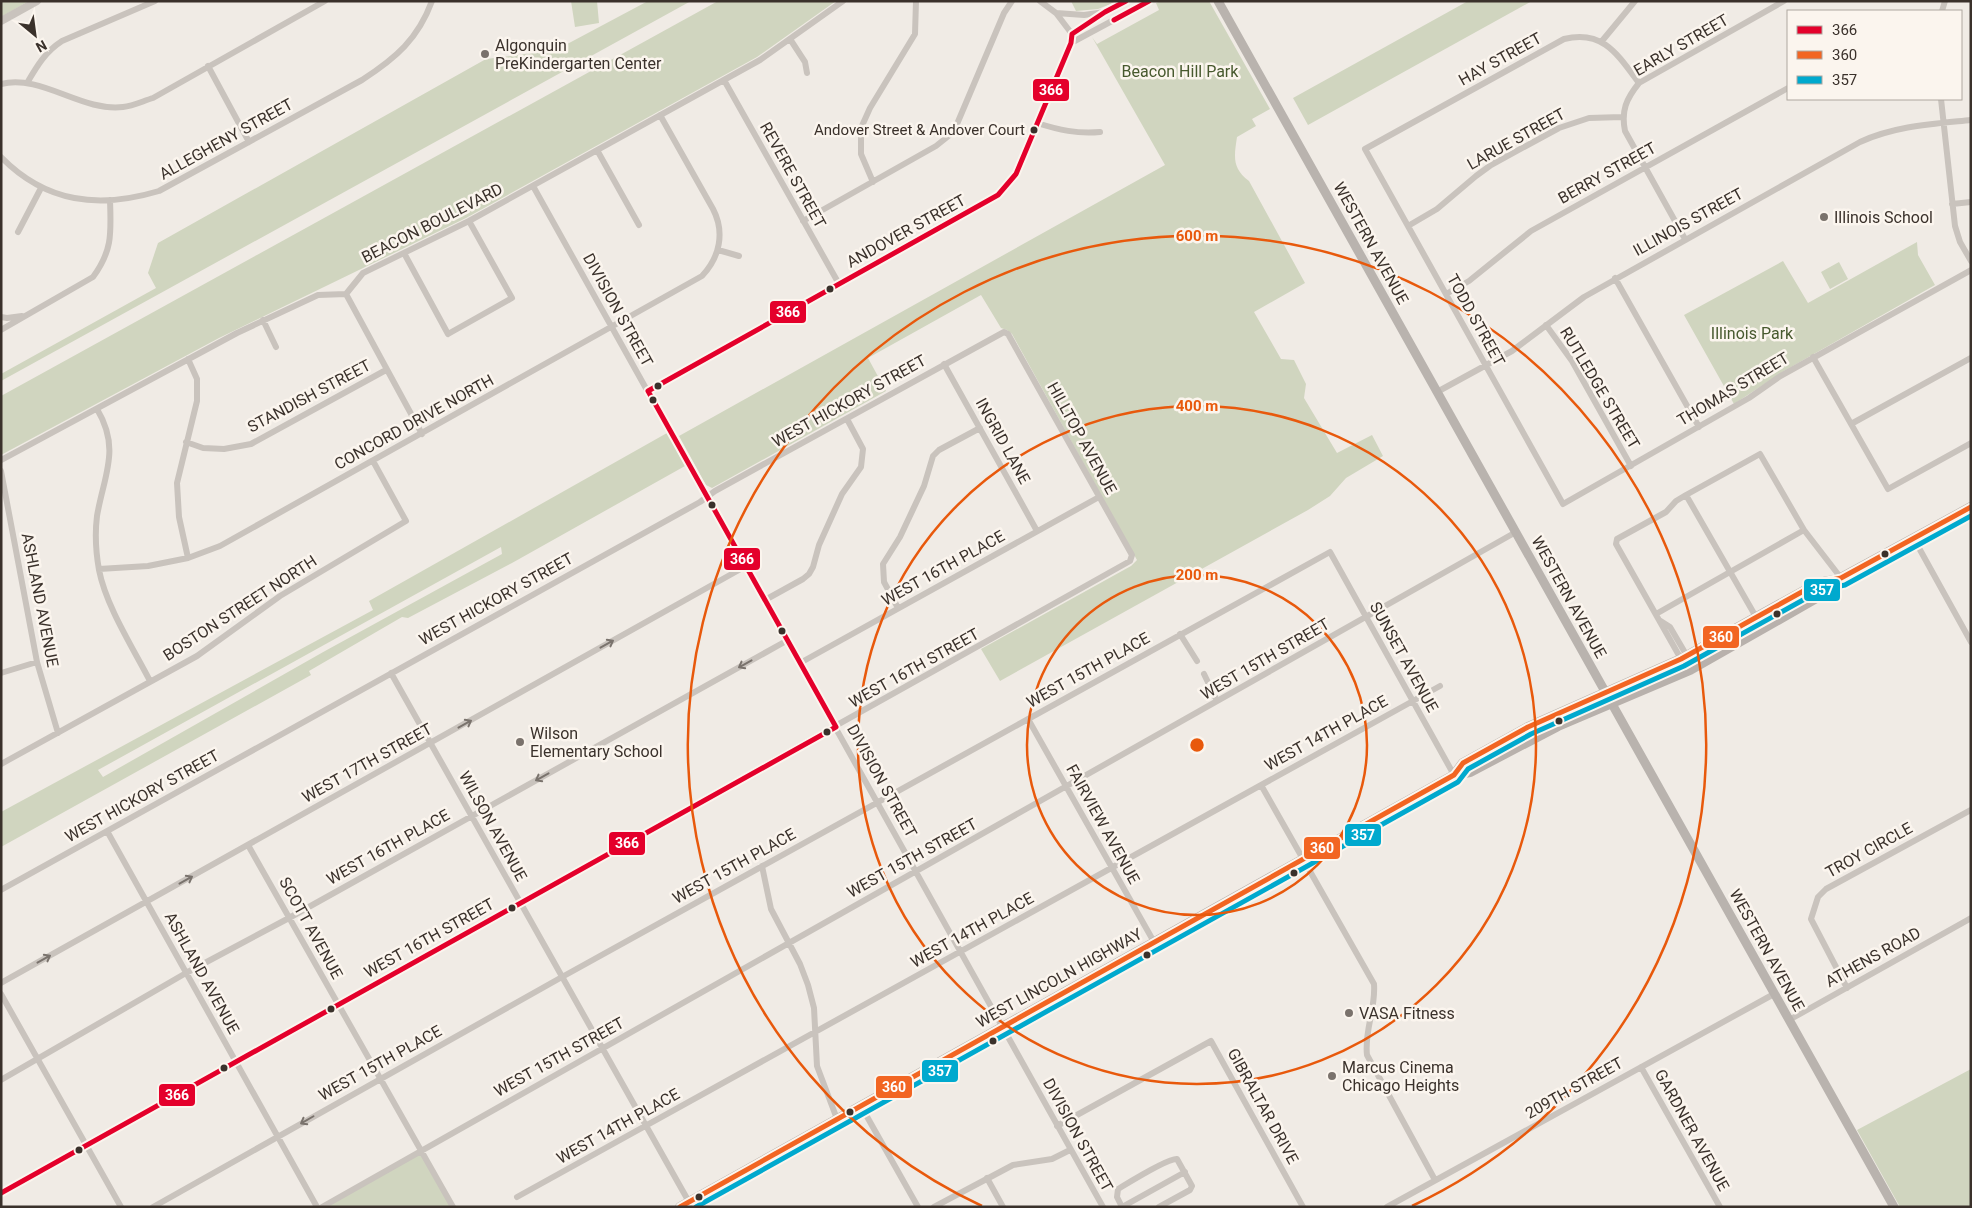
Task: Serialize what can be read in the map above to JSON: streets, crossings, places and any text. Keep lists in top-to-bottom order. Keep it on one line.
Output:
{"streets":{"main road":["WESTERN AVENUE","WEST LINCOLN HIGHWAY"],"street":["EARLY STREET","HAY STREET","ALLEGHENY STREET","LARUE STREET","BERRY STREET","REVERE STREET","ILLINOIS STREET","BEACON BOULEVARD","ANDOVER STREET","DIVISION STREET","TODD STREET","RUTLEDGE STREET","THOMAS STREET","STANDISH STREET","WEST HICKORY STREET","CONCORD DRIVE NORTH","HILLTOP AVENUE","INGRID LANE","WEST 16TH PLACE","ASHLAND AVENUE","BOSTON STREET NORTH","SUNSET AVENUE","WEST 15TH STREET","WEST 16TH STREET","WEST 15TH PLACE","WEST 14TH PLACE","WEST 17TH STREET","FAIRVIEW AVENUE","WILSON AVENUE","TROY CIRCLE","SCOTT AVENUE","ATHENS ROAD","209TH STREET","GIBRALTAR DRIVE","GARDNER AVENUE"]},"crossings":[["EARLY STREET","LARUE STREET"],["HAY STREET","TODD STREET"],["LARUE STREET","TODD STREET"],["BERRY STREET","TODD STREET"],["REVERE STREET","BEACON BOULEVARD"],["REVERE STREET","ANDOVER STREET"],["ILLINOIS STREET","WESTERN AVENUE"],["ILLINOIS STREET","TODD STREET"],["ILLINOIS STREET","RUTLEDGE STREET"],["BEACON BOULEVARD","DIVISION STREET"],["ANDOVER STREET","DIVISION STREET"],["WESTERN AVENUE","WEST 15TH STREET"],["WESTERN AVENUE","ATHENS ROAD"],["WESTERN AVENUE","WEST LINCOLN HIGHWAY"],["WESTERN AVENUE","209TH STREET"],["DIVISION STREET","WEST HICKORY STREET"],["DIVISION STREET","CONCORD DRIVE NORTH"],["DIVISION STREET","WEST 16TH PLACE"],["DIVISION STREET","WEST 15TH STREET"],["DIVISION STREET","WEST 16TH STREET"],["DIVISION STREET","WEST 15TH PLACE"],["DIVISION STREET","WEST 14TH PLACE"],["DIVISION STREET","WEST 17TH STREET"],["DIVISION STREET","WEST LINCOLN HIGHWAY"],["DIVISION STREET","GIBRALTAR DRIVE"],["TODD STREET","THOMAS STREET"],["RUTLEDGE STREET","THOMAS STREET"],["WEST HICKORY STREET","HILLTOP AVENUE"],["WEST HICKORY STREET","INGRID LANE"],["WEST HICKORY STREET","ASHLAND AVENUE"],["WEST HICKORY STREET","WILSON AVENUE"],["CONCORD DRIVE NORTH","BOSTON STREET NORTH"],["HILLTOP AVENUE","WEST 16TH PLACE"],["HILLTOP AVENUE","WEST 16TH STREET"],["INGRID LANE","WEST 16TH PLACE"],["WEST 16TH PLACE","ASHLAND AVENUE"],["WEST 16TH PLACE","WILSON AVENUE"],["WEST 16TH PLACE","SCOTT AVENUE"],["ASHLAND AVENUE","BOSTON STREET NORTH"],["ASHLAND AVENUE","WEST 16TH STREET"],["ASHLAND AVENUE","WEST 15TH PLACE"],["ASHLAND AVENUE","WEST 17TH STREET"],["SUNSET AVENUE","WEST 15TH STREET"],["SUNSET AVENUE","WEST 15TH PLACE"],["SUNSET AVENUE","WEST 14TH PLACE"],["SUNSET AVENUE","WEST LINCOLN HIGHWAY"],["WEST 15TH STREET","FAIRVIEW AVENUE"],["WEST 15TH STREET","WILSON AVENUE"],["WEST 15TH STREET","SCOTT AVENUE"],["WEST 16TH STREET","WILSON AVENUE"],["WEST 16TH STREET","SCOTT AVENUE"],["WEST 15TH PLACE","FAIRVIEW AVENUE"],["WEST 15TH PLACE","WILSON AVENUE"],["WEST 15TH PLACE","SCOTT AVENUE"],["WEST 14TH PLACE","FAIRVIEW AVENUE"],["WEST 14TH PLACE","WILSON AVENUE"],["WEST 17TH STREET","WILSON AVENUE"],["WEST 17TH STREET","SCOTT AVENUE"],["FAIRVIEW AVENUE","WEST LINCOLN HIGHWAY"],["WILSON AVENUE","WEST LINCOLN HIGHWAY"],["TROY CIRCLE","ATHENS ROAD"],["209TH STREET","GARDNER AVENUE"]],"one_way":["WEST 17TH STREET"],"parks":["Beacon Hill Park","Illinois Park"],"places":["Algonquin PreKindergarten Center","Andover Street & Andover Court","Illinois School","Wilson Elementary School","VASA Fitness","Marcus Cinema Chicago Heights"],"lines":["transit line 366","transit line 360","transit line 357"],"legend":["366","360","357"],"north":"bottom right","rings":["600 m","400 m","200 m"]}
